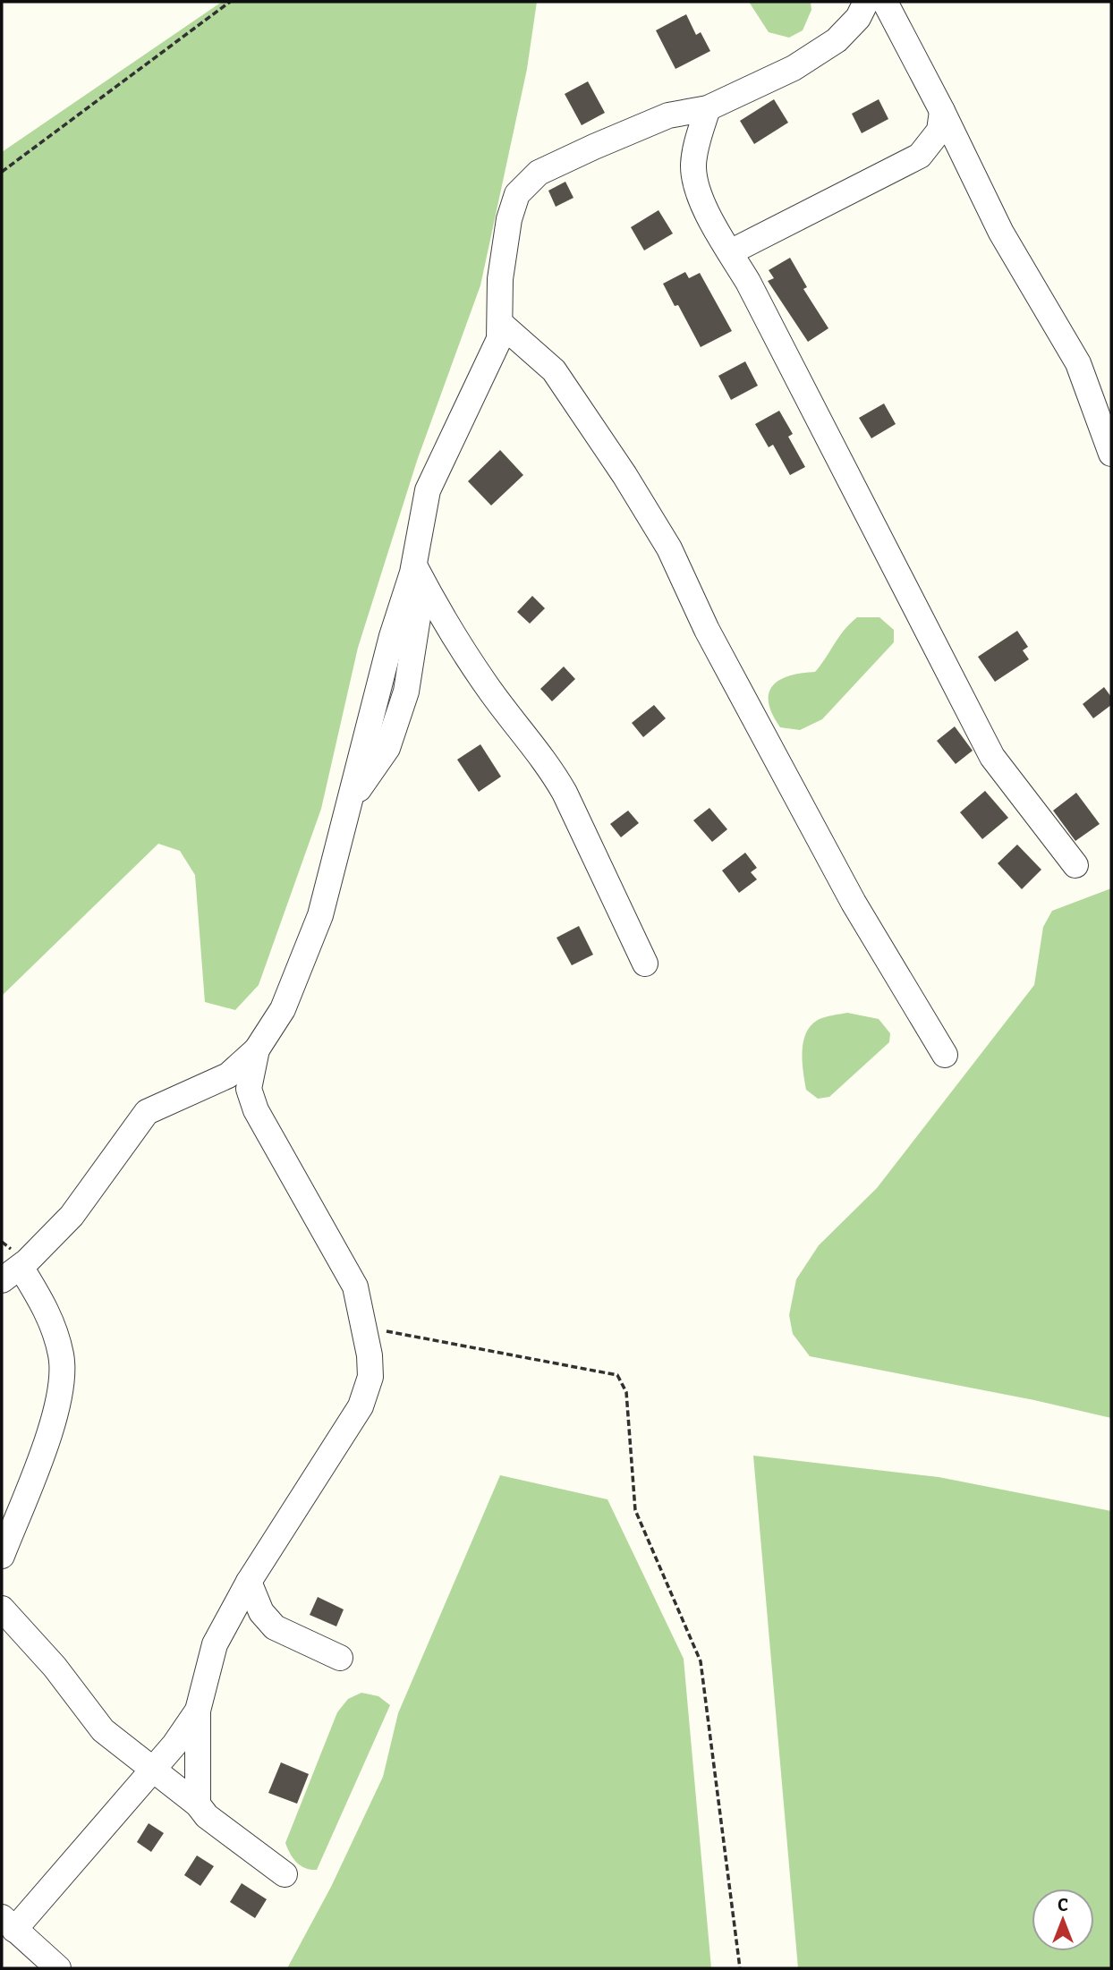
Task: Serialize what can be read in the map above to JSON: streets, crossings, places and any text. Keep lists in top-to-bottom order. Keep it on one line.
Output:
{"north":"top"}
